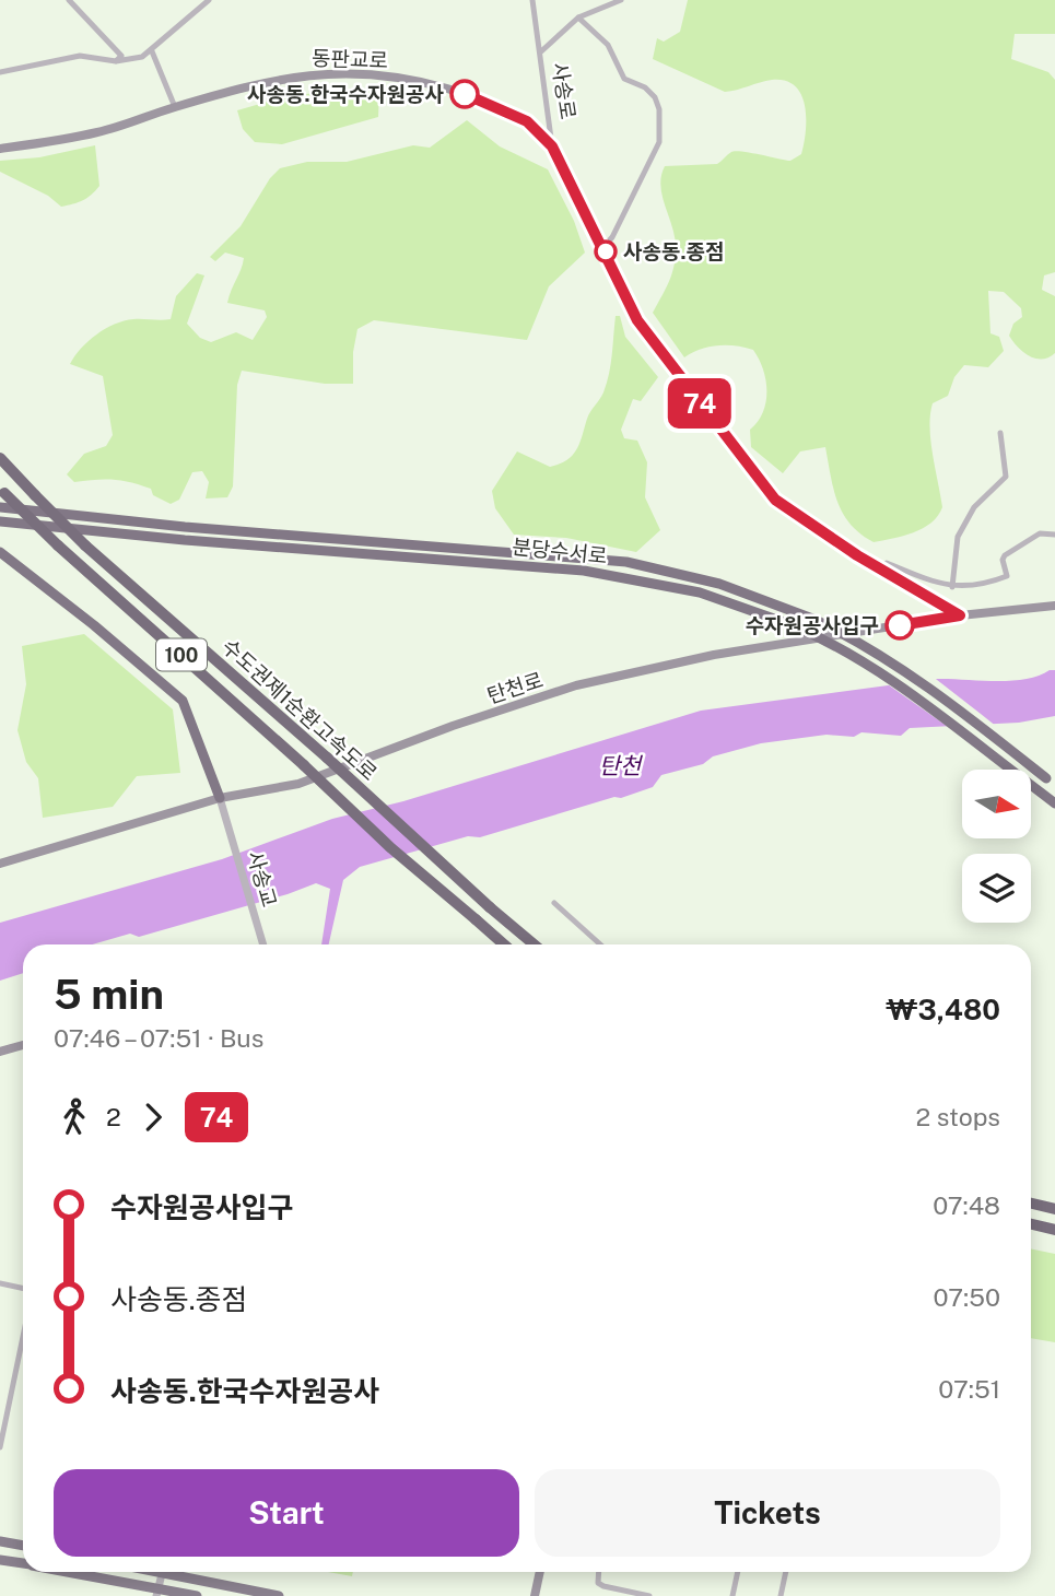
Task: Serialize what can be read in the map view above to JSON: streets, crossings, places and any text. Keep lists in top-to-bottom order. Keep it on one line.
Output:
{"streets":{"highway":["분당수서로","100","수도권제1순환고속도로"],"main road":["동판교로","탄천로"],"street":["사송로","사송교"]},"crossings":[["동판교로","사송로"],["사송로","탄천로"],["탄천로","사송교"]],"water":["탄천"],"places":["사송동.한국수자원공사","사송동.종점","수자원공사입구"],"lines":["bus line 74"],"north":"right","page":{"on_map":"74","heading":["5 min","07:46 – 07:51 · Bus","₩3,480"],"legs":["2","74","2 stops"],"list":[{"name":"수자원공사입구","value":"07:48"},{"name":"사송동.종점","value":"07:50"},{"name":"사송동.한국수자원공사","value":"07:51"}],"buttons":["Start","Tickets"]}}
